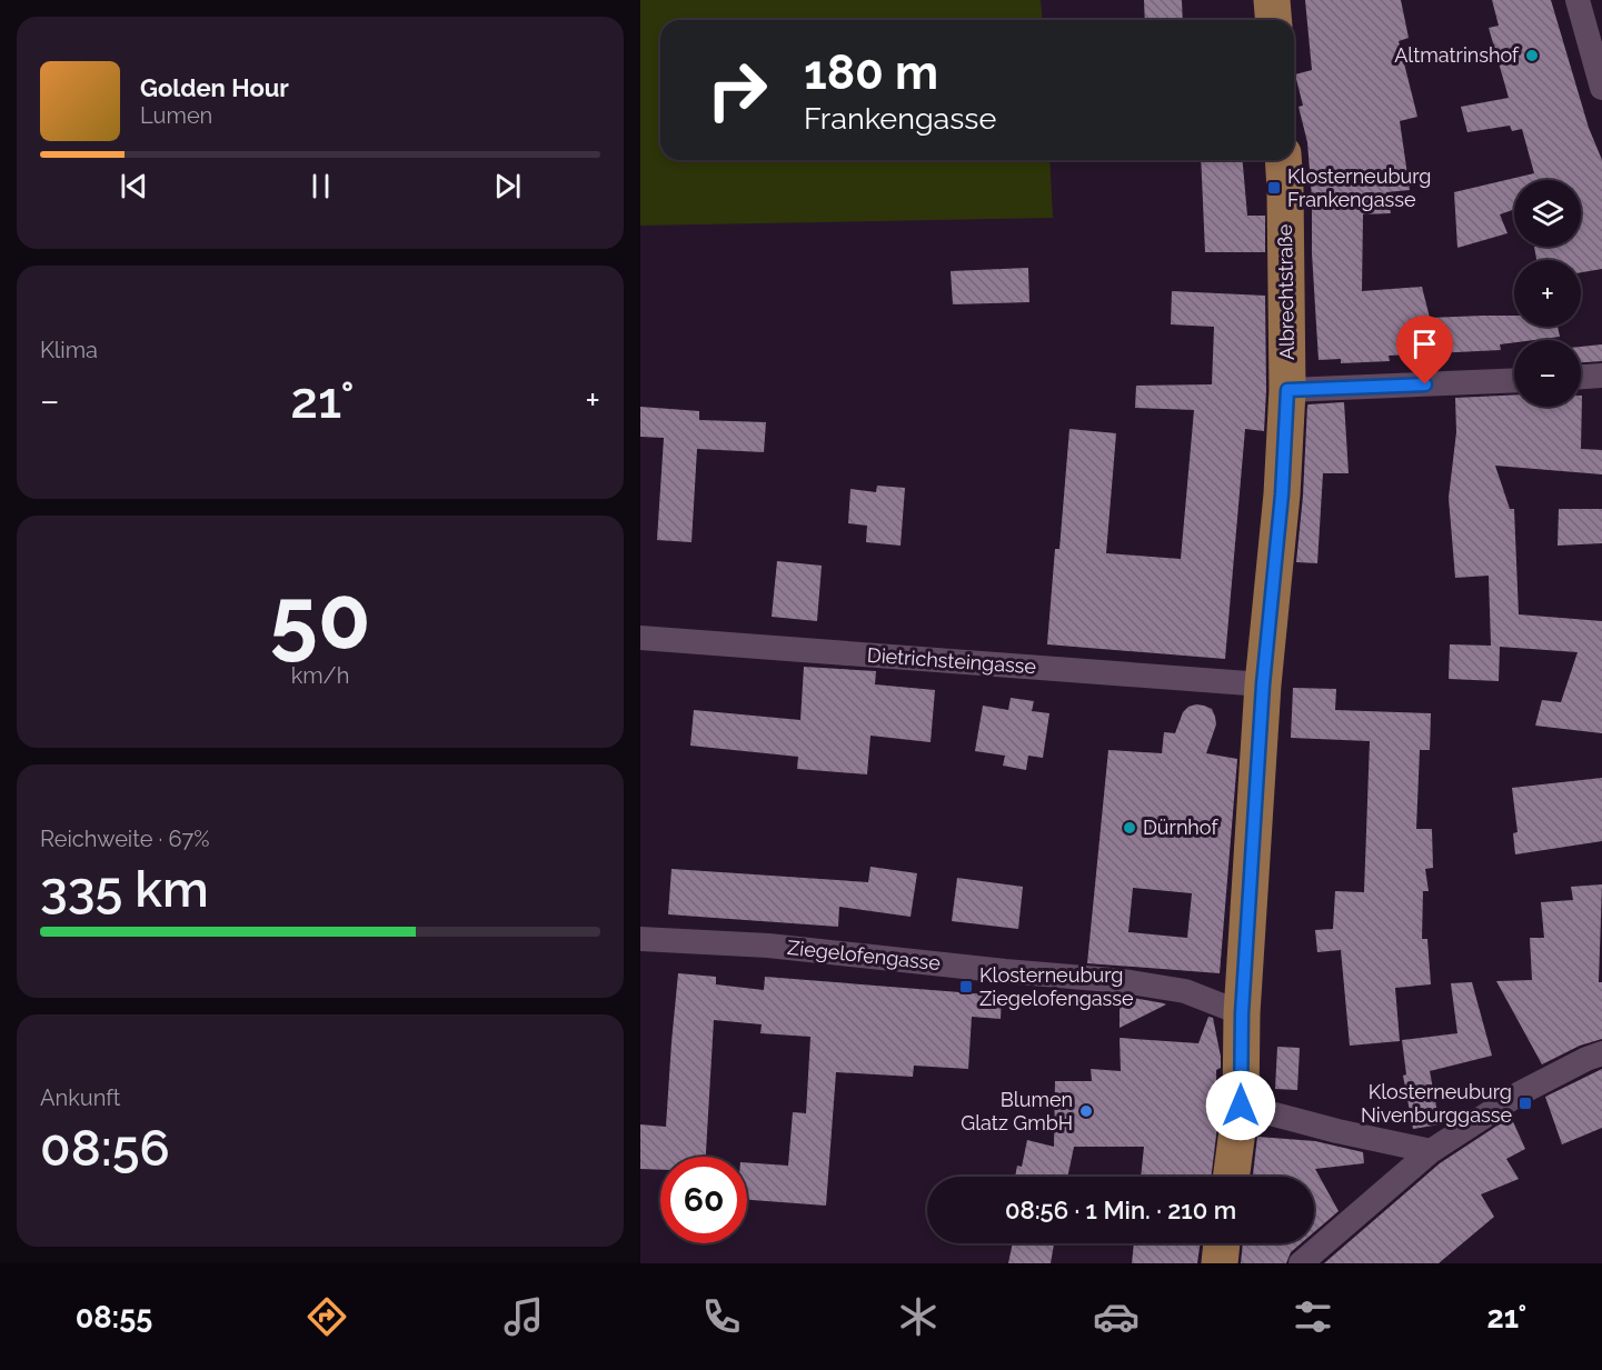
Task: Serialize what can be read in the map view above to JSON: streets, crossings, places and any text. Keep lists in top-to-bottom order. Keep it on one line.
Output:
{"streets":{"main road":["Albrechtstraße"],"street":["Dietrichsteingasse","Ziegelofengasse"]},"crossings":[["Albrechtstraße","Dietrichsteingasse"],["Albrechtstraße","Ziegelofengasse"]],"places":{"other":["Altmatrinshof","Dürnhof","Blumen Glatz GmbH"],"transit":["Klosterneuburg Frankengasse","Klosterneuburg Ziegelofengasse","Klosterneuburg Nivenburggasse"]},"page":{"turn":["180 m","Frankengasse"],"song":["Golden Hour","Lumen"],"map_buttons":["+","−"],"tile":["Klima",["50","km/h"],["Reichweite · 67%","335 km"],["Ankunft","08:56"]],"heat":["−","21°","+"],"limit":"60","trip":"08:56 · 1 Min. · 210 m","tabs":["08:55","21°"]}}
